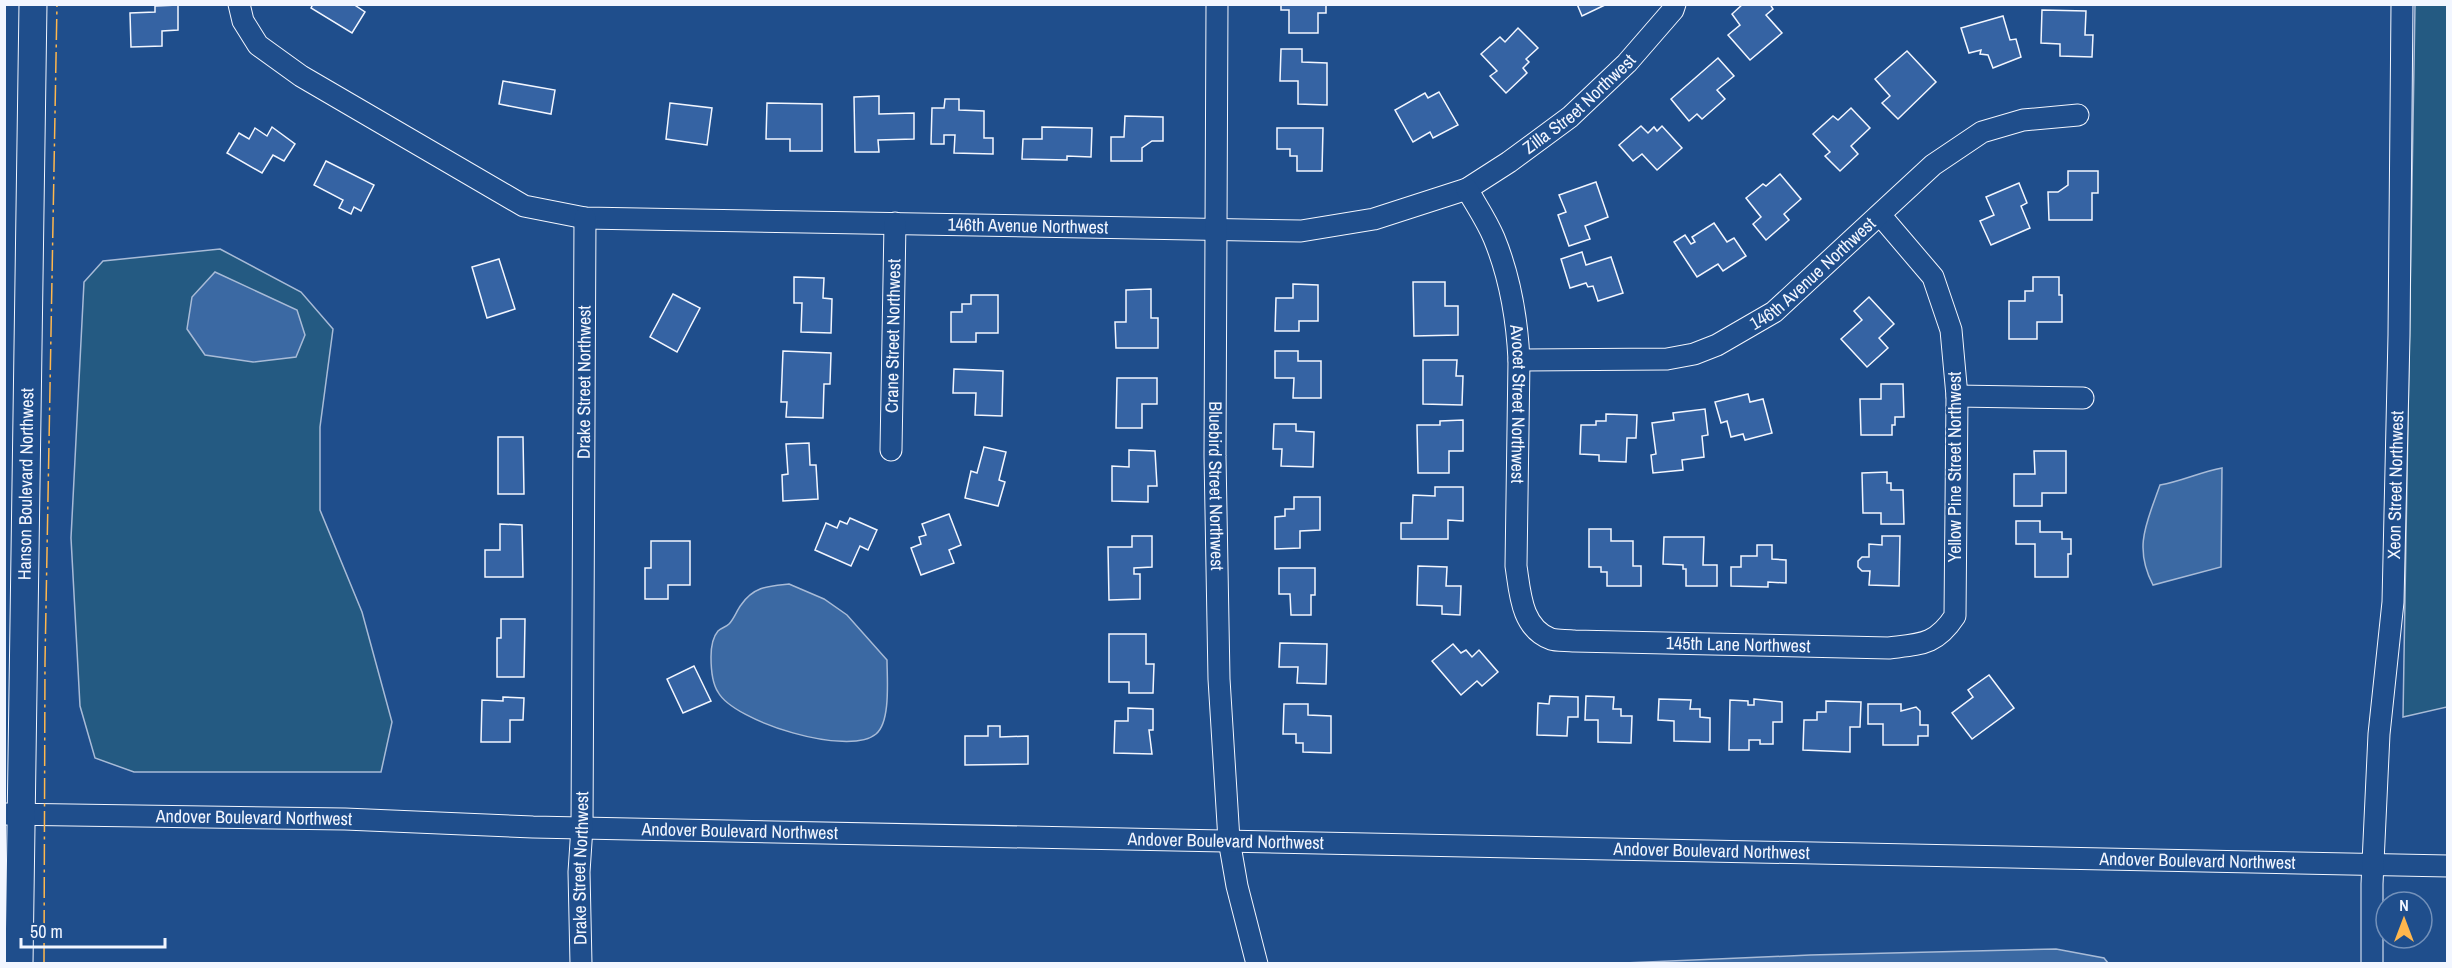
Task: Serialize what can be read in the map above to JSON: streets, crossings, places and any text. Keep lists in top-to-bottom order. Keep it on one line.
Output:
{"streets":{"main road":["Hanson Boulevard Northwest"],"street":["Zilla Street Northwest","146th Avenue Northwest","Crane Street Northwest","Drake Street Northwest","Avocet Street Northwest","Yellow Pine Street Northwest","Xeon Street Northwest","Bluebird Street Northwest","145th Lane Northwest","Andover Boulevard Northwest"]},"crossings":[["Zilla Street Northwest","146th Avenue Northwest"],["Zilla Street Northwest","Avocet Street Northwest"],["146th Avenue Northwest","Crane Street Northwest"],["146th Avenue Northwest","Drake Street Northwest"],["146th Avenue Northwest","Avocet Street Northwest"],["146th Avenue Northwest","Yellow Pine Street Northwest"],["146th Avenue Northwest","Bluebird Street Northwest"],["Drake Street Northwest","Andover Boulevard Northwest"],["Avocet Street Northwest","145th Lane Northwest"],["Yellow Pine Street Northwest","145th Lane Northwest"],["Hanson Boulevard Northwest","Andover Boulevard Northwest"],["Xeon Street Northwest","Andover Boulevard Northwest"],["Bluebird Street Northwest","Andover Boulevard Northwest"]],"scale_bar":"50 m","north":"top"}
